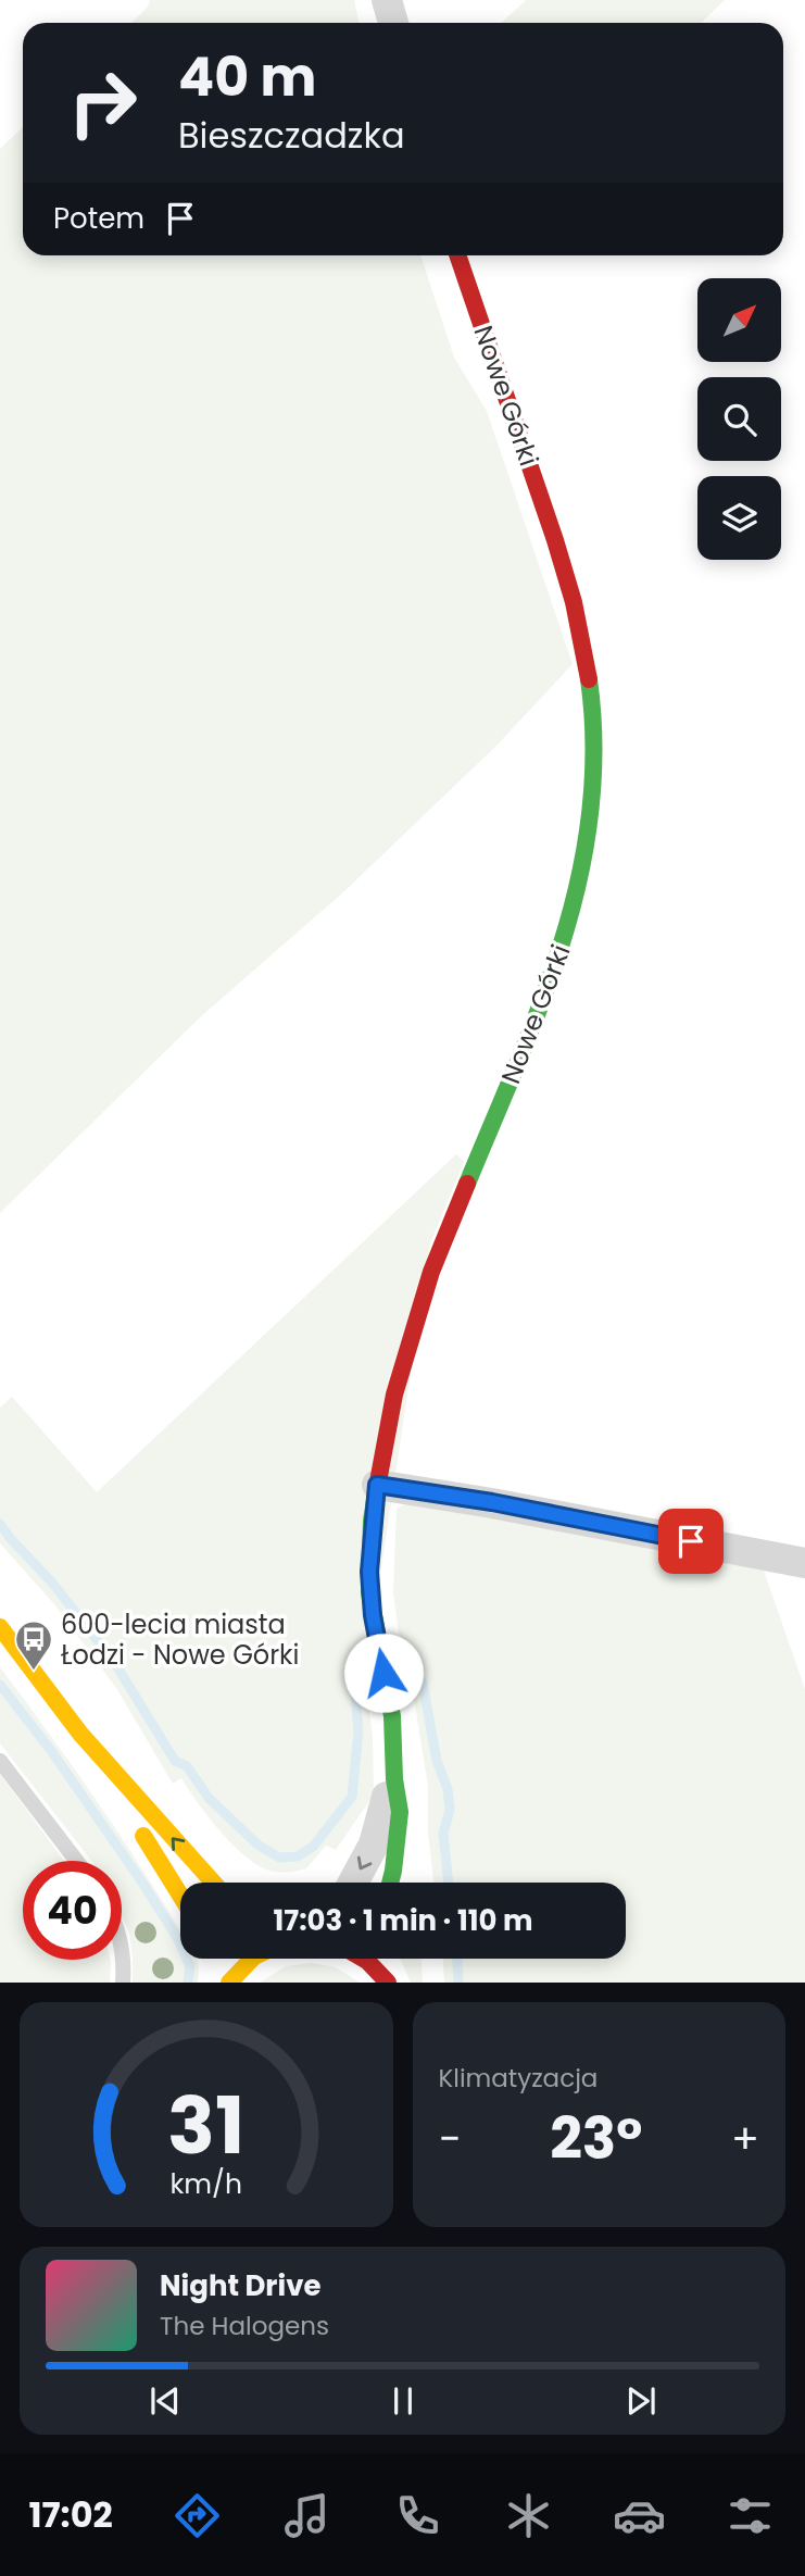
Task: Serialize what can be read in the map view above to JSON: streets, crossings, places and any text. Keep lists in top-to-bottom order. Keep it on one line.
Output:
{"streets":{"street":["Nowe Górki"]},"places":{"bus stop":["600-lecia miasta Łodzi - Nowe Górki"]},"north":"top right","page":{"turn":["40 m","Bieszczadzka"],"then":"Potem","limit":"40","trip":"17:03 · 1 min · 110 m","tile":"Klimatyzacja","heat":["−","23°","+"],"song":["Night Drive","The Halogens"],"tabs":"17:02","gauge":["31","km/h"]}}
